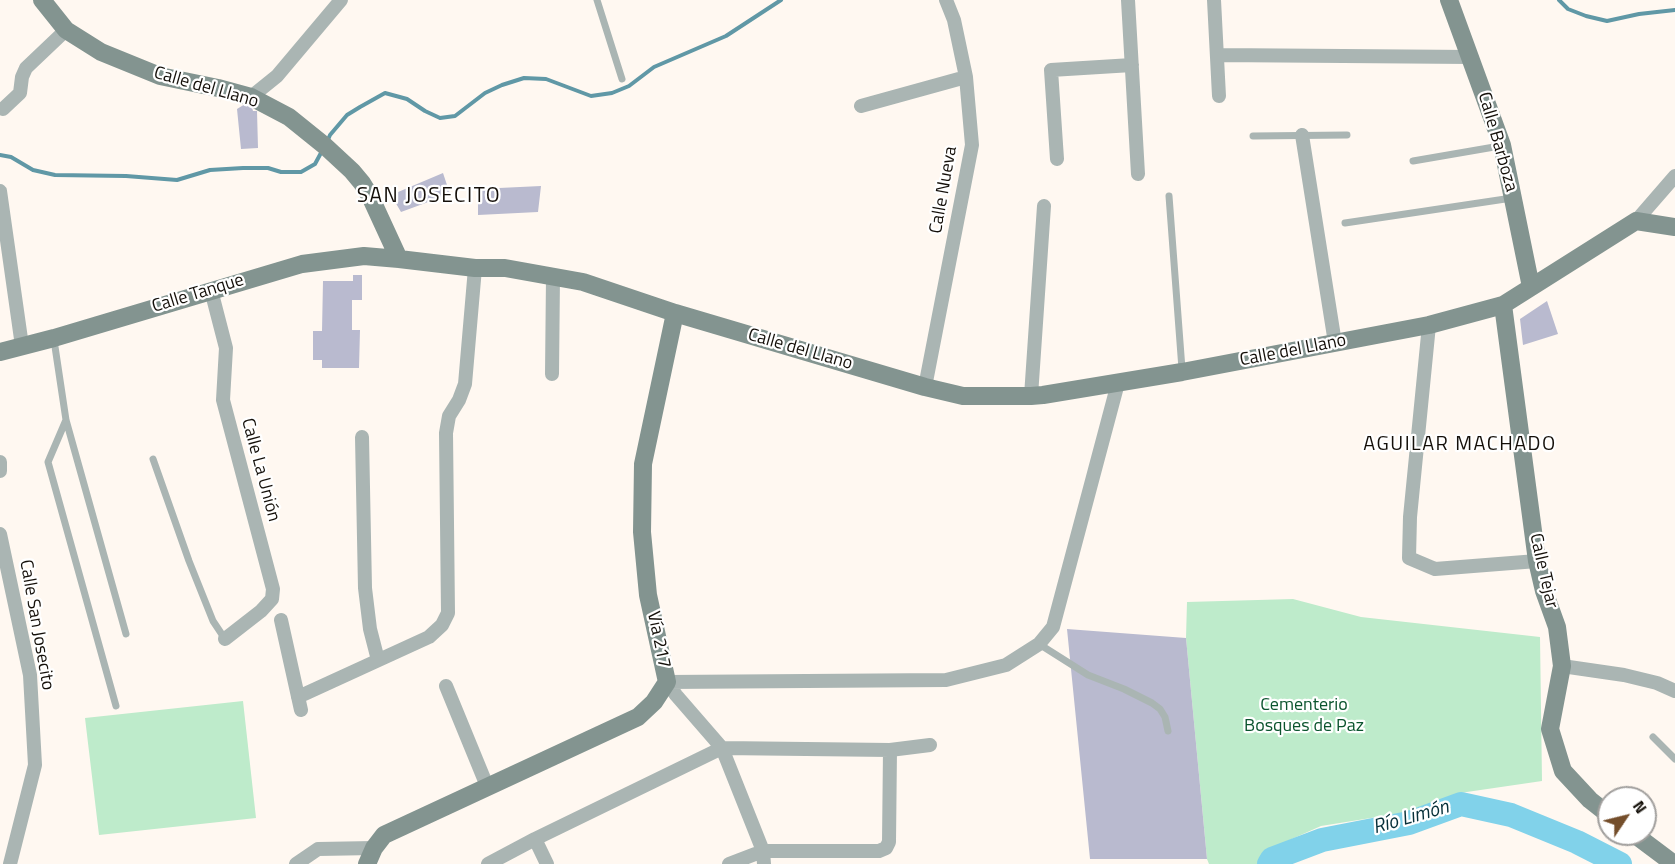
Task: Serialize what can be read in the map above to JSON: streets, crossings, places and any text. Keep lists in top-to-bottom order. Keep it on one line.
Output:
{"streets":{"main road":["Calle del Llano","Calle Barboza","Calle Tanque","Calle Tejar","Vía 217"],"street":["Calle Nueva","Calle La Unión","Calle San Josecito"]},"crossings":[["Calle del Llano","Calle Barboza"],["Calle del Llano","Calle Nueva"],["Calle del Llano","Calle Tanque"],["Calle del Llano","Calle Tejar"],["Calle del Llano","Vía 217"],["Calle Tanque","Calle La Unión"]],"districts":["SAN JOSECITO","AGUILAR MACHADO"],"water":["Río Limón"],"parks":["Cementerio Bosques de Paz"],"north":"top right"}
